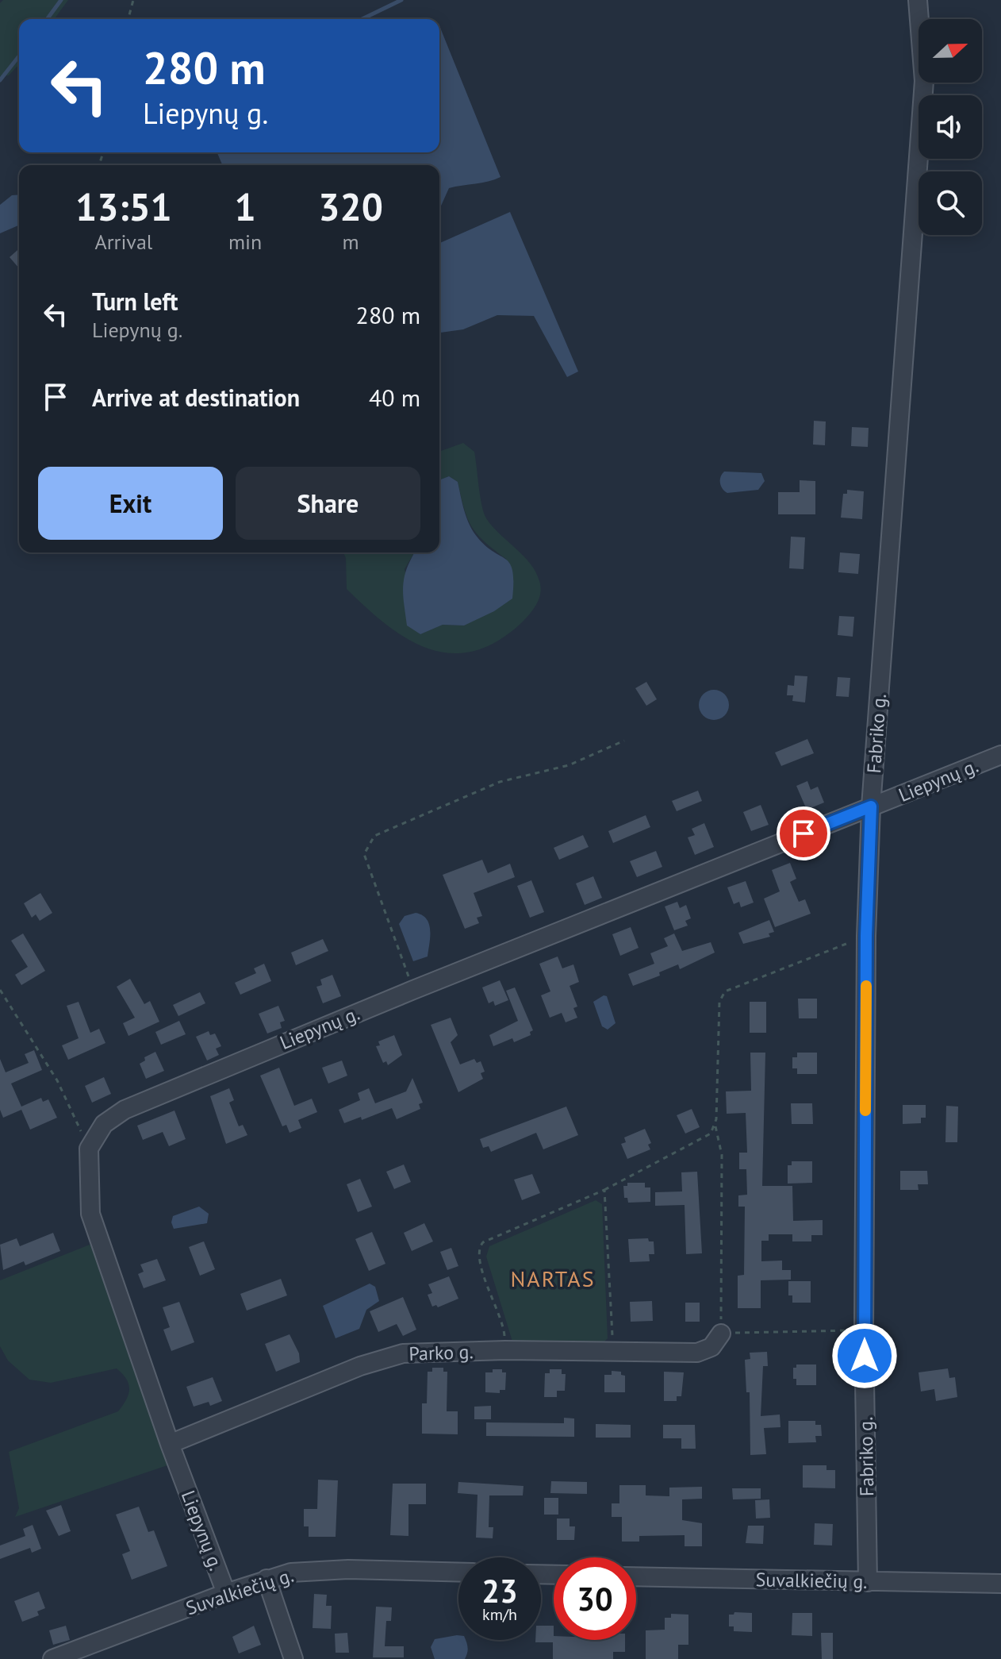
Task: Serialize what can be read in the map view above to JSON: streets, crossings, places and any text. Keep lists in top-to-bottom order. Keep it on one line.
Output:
{"streets":{"street":["Fabriko g.","Liepynų g.","Parko g.","Suvalkiečių g."]},"crossings":[["Fabriko g.","Liepynų g."],["Fabriko g.","Suvalkiečių g."],["Liepynų g.","Parko g."],["Liepynų g.","Suvalkiečių g."]],"districts":["NARTAS"],"north":"right","page":{"turn":["280 m","Liepynų g."],"eta":["13:51","Arrival","1","min","320","m"],"list":[{"name":"Turn left","note":"Liepynų g.","value":"280 m"},{"name":"Arrive at destination","value":"40 m"}],"buttons":["Exit","Share"],"speed":"23 km/h","limit":"30"}}
